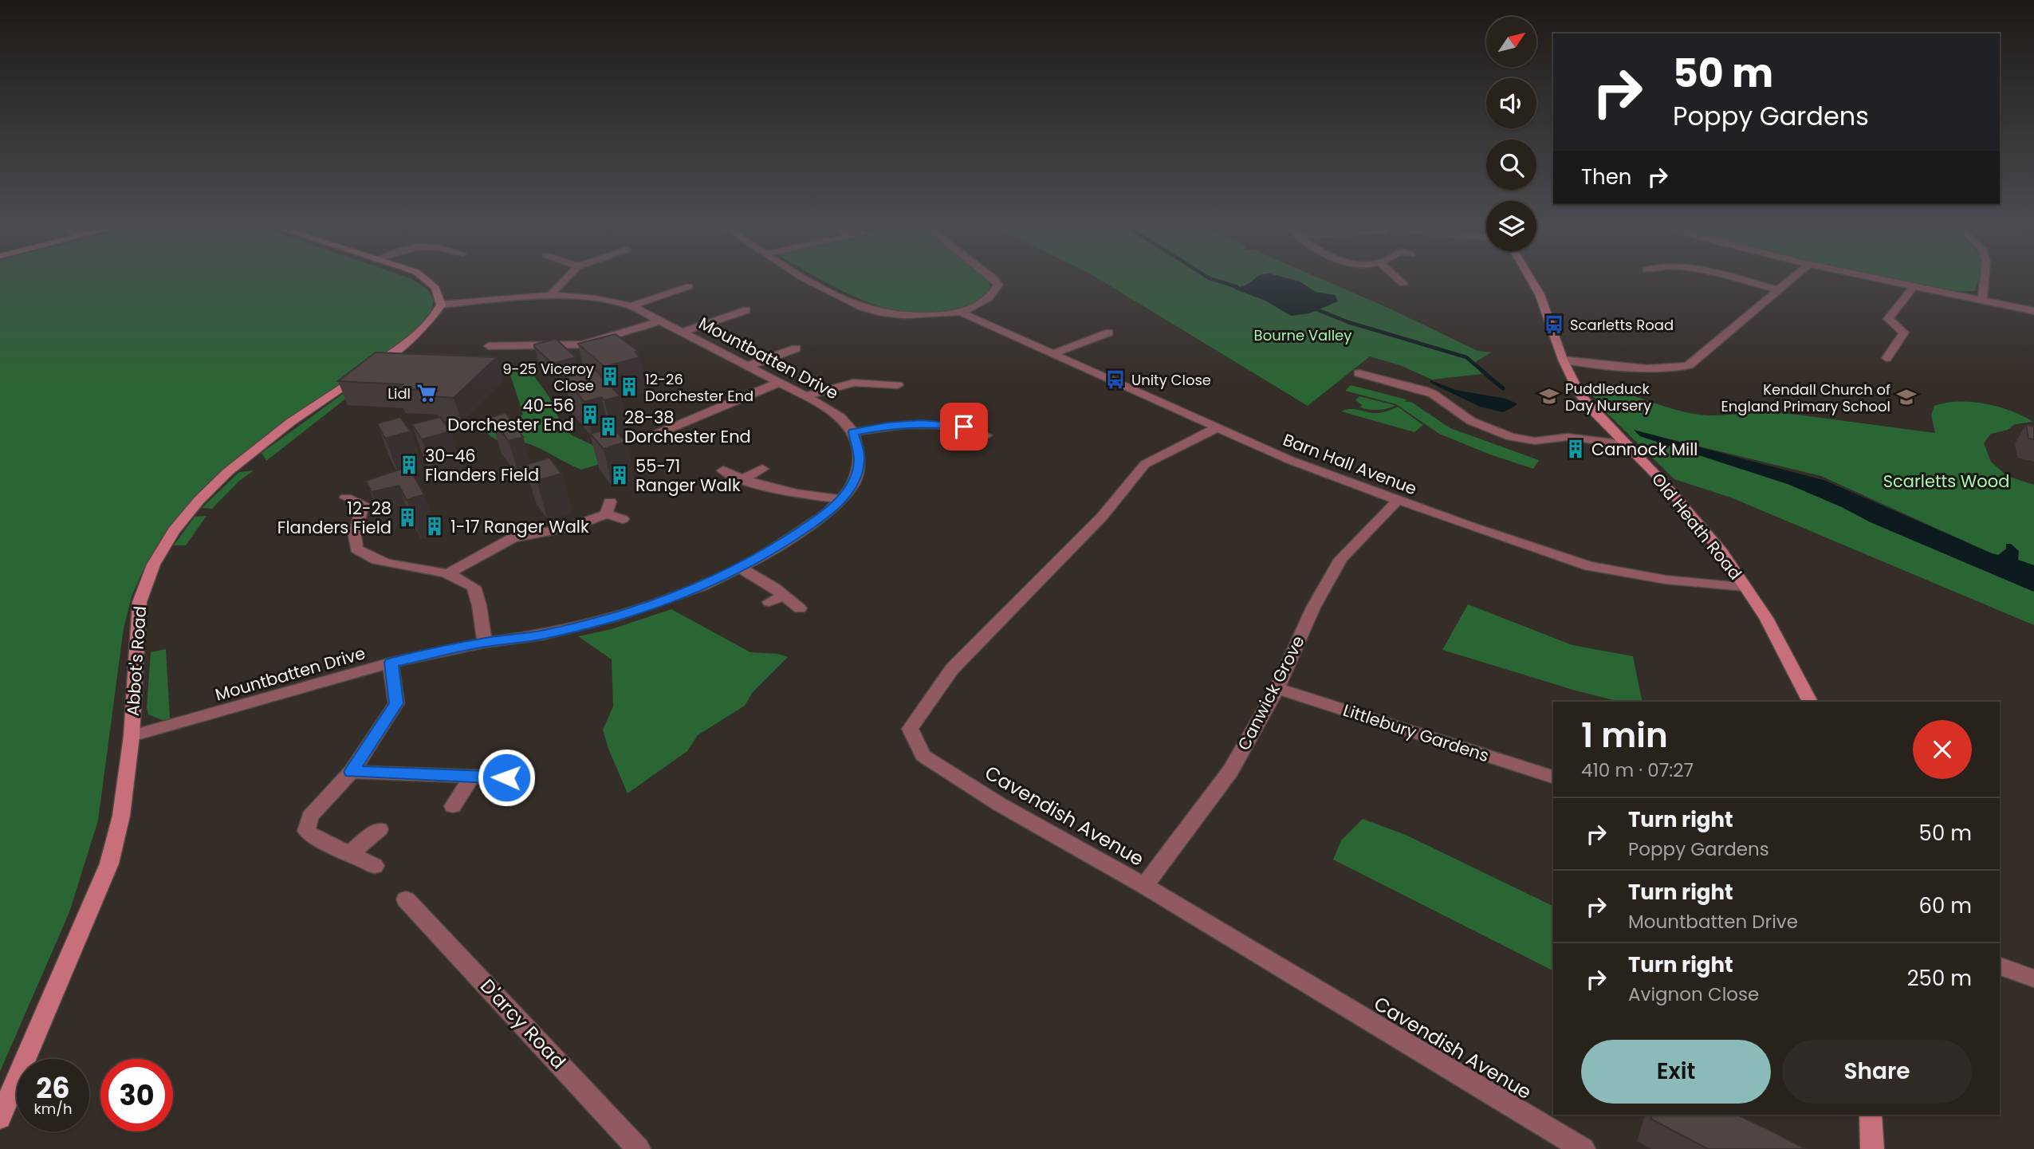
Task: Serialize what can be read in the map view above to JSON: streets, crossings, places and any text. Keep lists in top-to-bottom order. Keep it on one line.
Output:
{"streets":{"street":["Mountbatten Drive","Barn Hall Avenue","Old Heath Road","Abbot's Road","Canwick Grove","Littlebury Gardens","Cavendish Avenue","D'arcy Road"]},"crossings":[["Mountbatten Drive","Abbot's Road"],["Barn Hall Avenue","Old Heath Road"],["Barn Hall Avenue","Canwick Grove"],["Barn Hall Avenue","Cavendish Avenue"],["Canwick Grove","Littlebury Gardens"],["Canwick Grove","Cavendish Avenue"]],"parks":["Bourne Valley","Scarletts Wood"],"places":{"bus stop":["Scarletts Road","Unity Close"],"building":["9-25 Viceroy Close","12-26 Dorchester End","40-56 Dorchester End","28-38 Dorchester End","Cannock Mill","30-46 Flanders Field","55-71 Ranger Walk","12-28 Flanders Field","1-17 Ranger Walk"],"supermarket":["Lidl"],"school or university":["Puddleduck Day Nursery","Kendall Church of England Primary School"]},"north":"top right","page":{"turn":["50 m","Poppy Gardens"],"then":"Then","heading":["1 min","410 m · 07:27"],"list":[{"name":"Turn right","note":"Poppy Gardens","value":"50 m"},{"name":"Turn right","note":"Mountbatten Drive","value":"60 m"},{"name":"Turn right","note":"Avignon Close","value":"250 m"}],"buttons":["Exit","Share"],"speed":"26 km/h","limit":"30"}}
